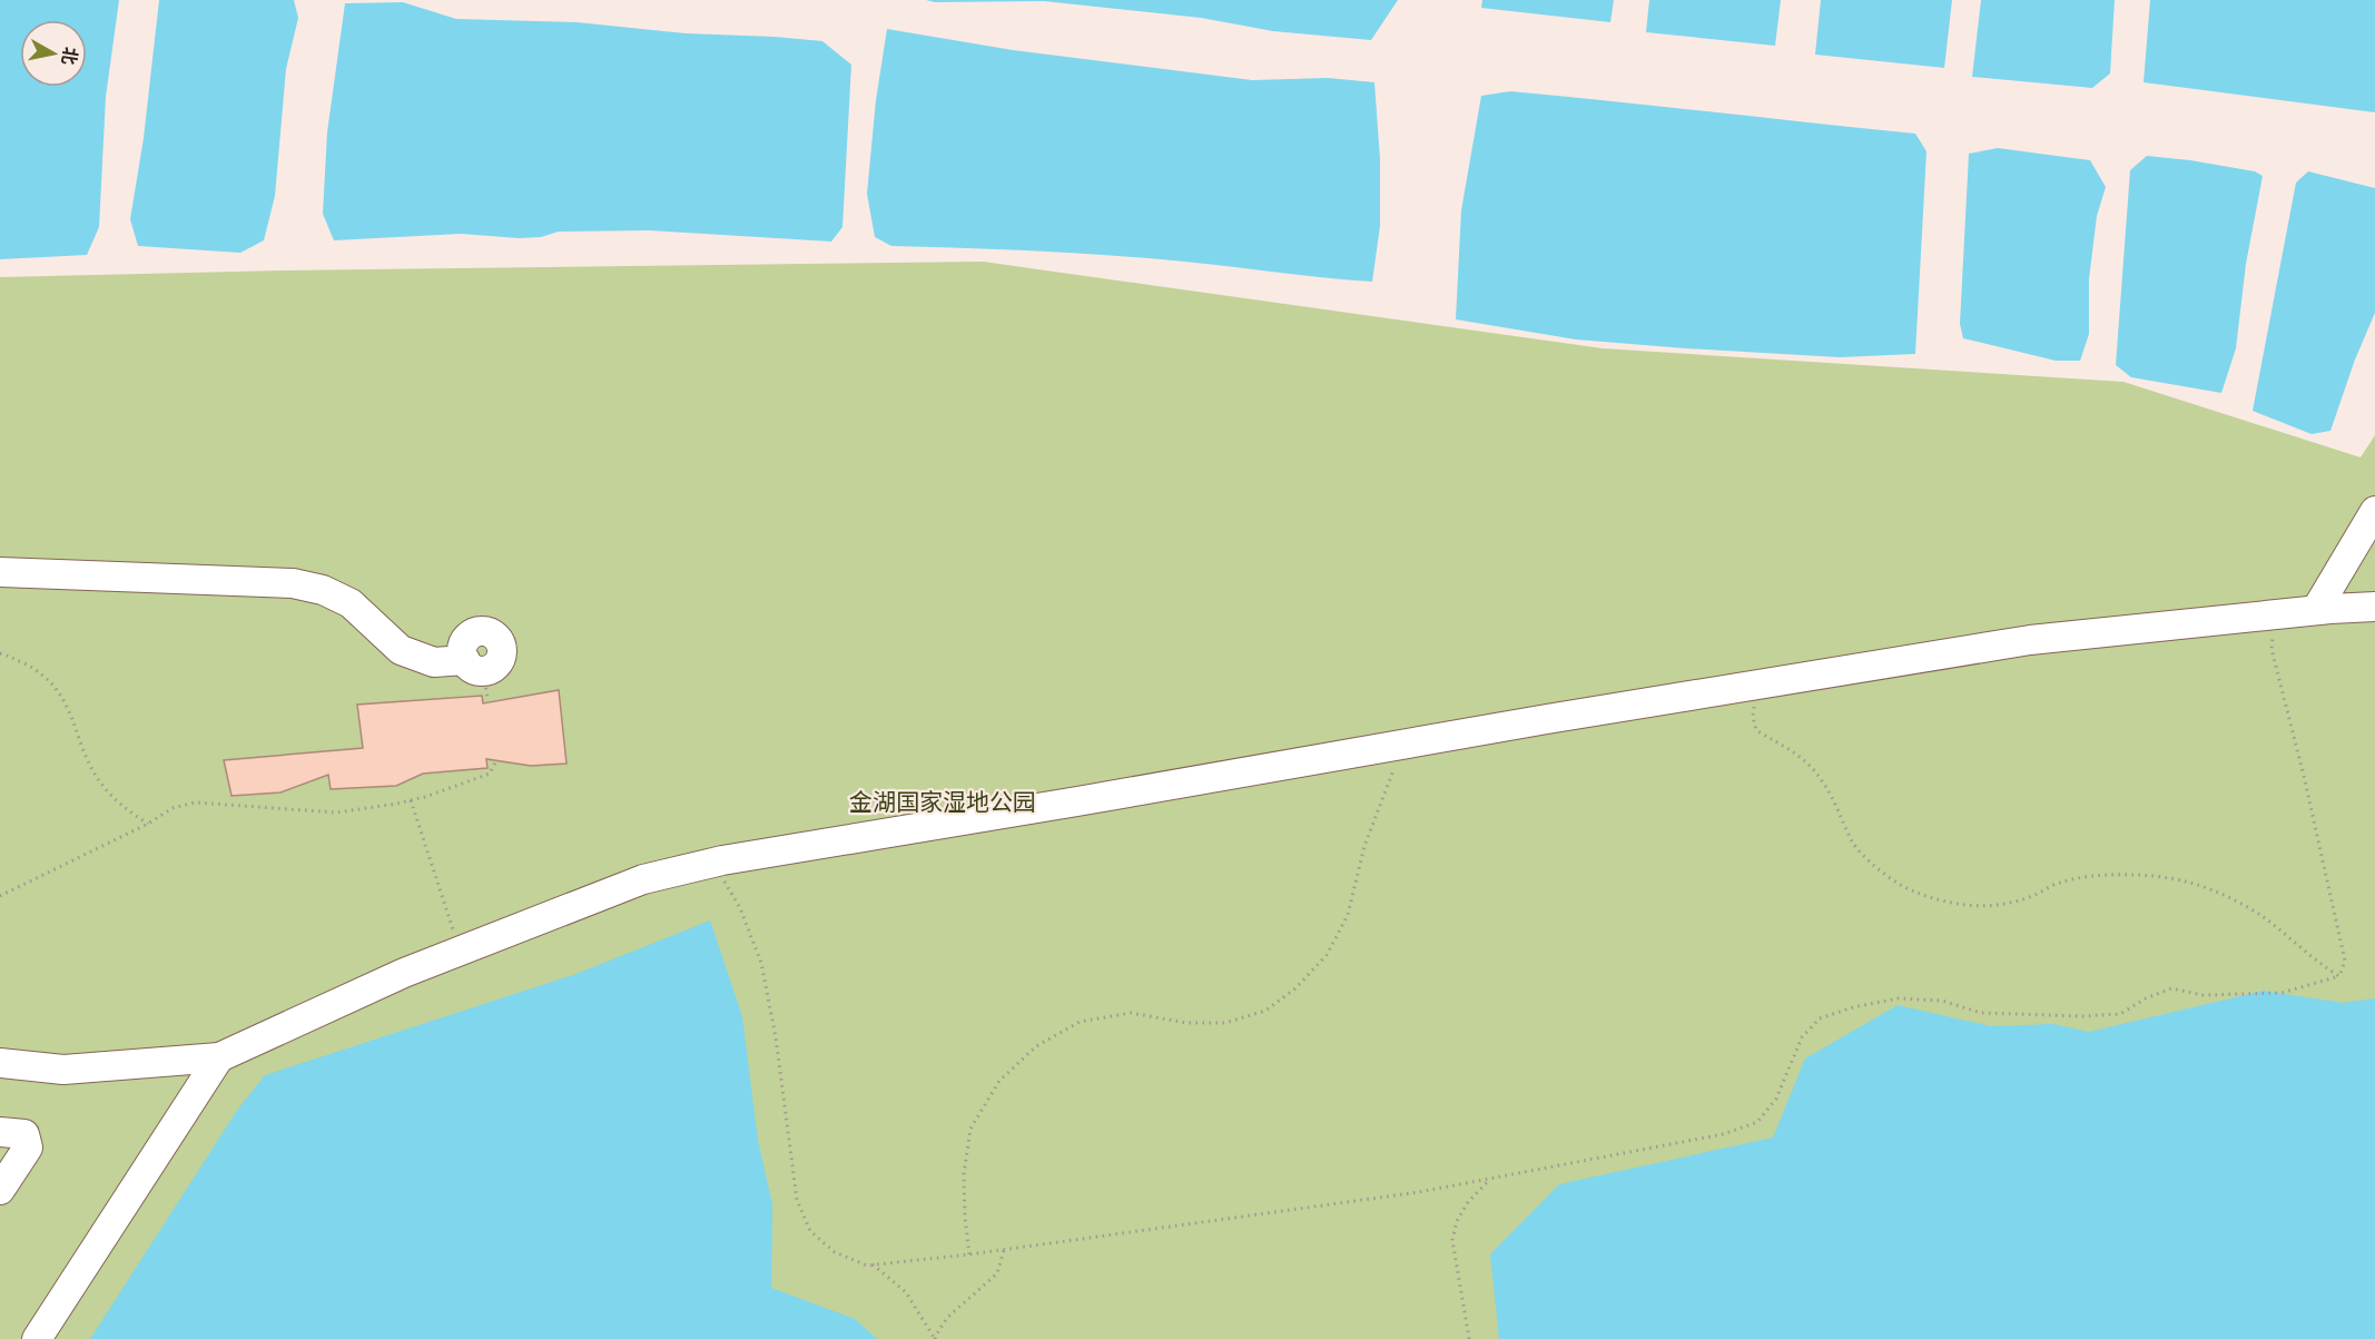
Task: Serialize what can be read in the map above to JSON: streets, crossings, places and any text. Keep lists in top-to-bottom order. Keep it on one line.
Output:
{"parks":["金湖国家湿地公园"],"north":"right"}
